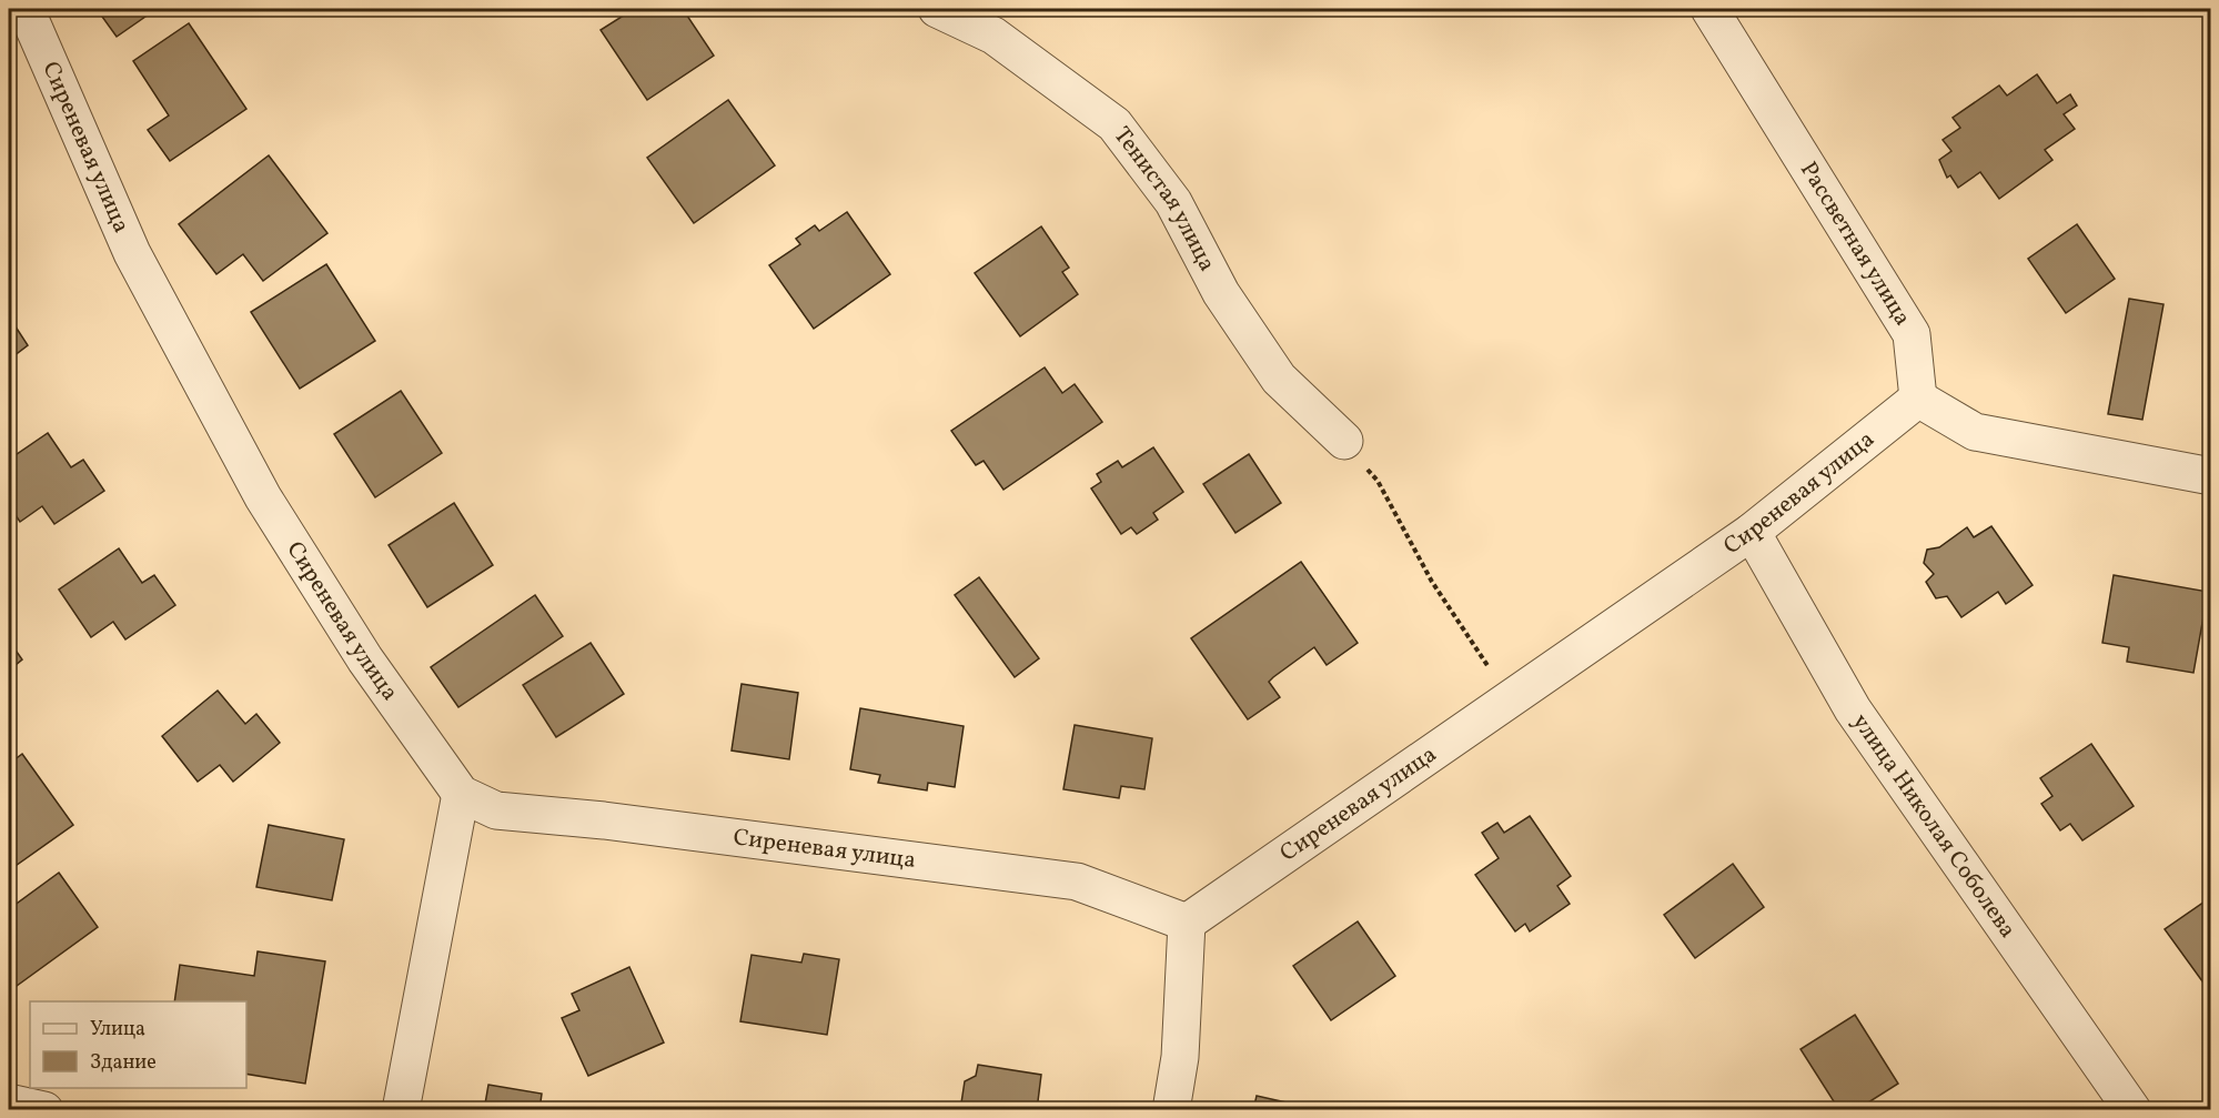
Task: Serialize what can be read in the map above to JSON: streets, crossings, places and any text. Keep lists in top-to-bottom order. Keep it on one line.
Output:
{"streets":{"street":["Сиреневая улица","Тенистая улица","Рассветная улица","улица Николая Соболева"]},"crossings":[["Сиреневая улица","Рассветная улица"],["Сиреневая улица","улица Николая Соболева"]],"legend":["Улица","Здание"]}
